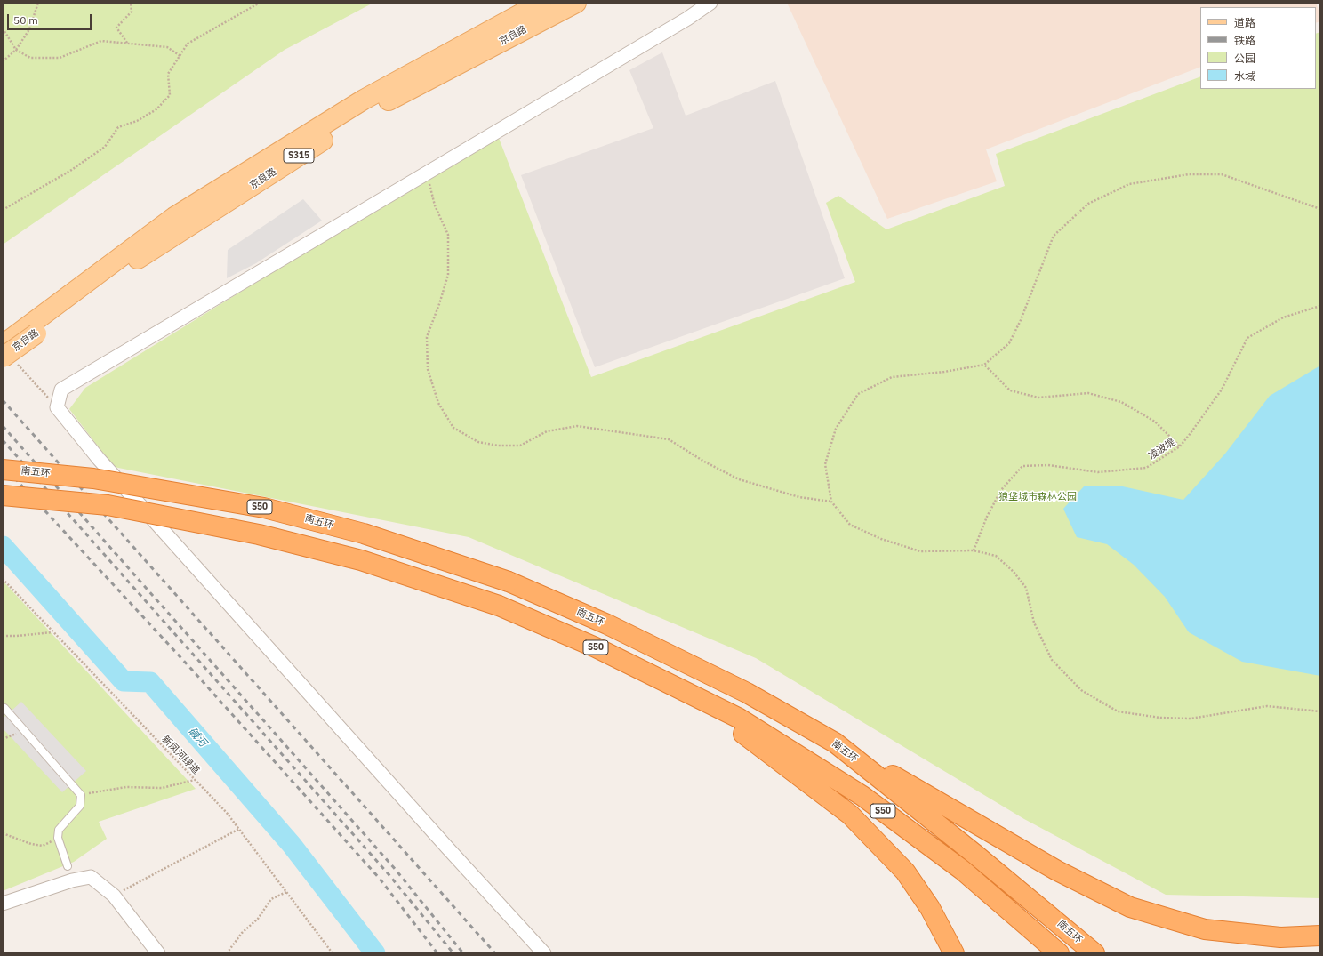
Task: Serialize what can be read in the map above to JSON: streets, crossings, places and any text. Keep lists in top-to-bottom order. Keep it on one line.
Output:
{"streets":{"highway":["南五环","S50"],"main road":["京良路","S315"],"path":["凌波堤","新凤河绿道"]},"water":["碱河"],"parks":["狼垡城市森林公园"],"legend":["道路","铁路","公园","水域"],"scale_bar":"50 m"}
